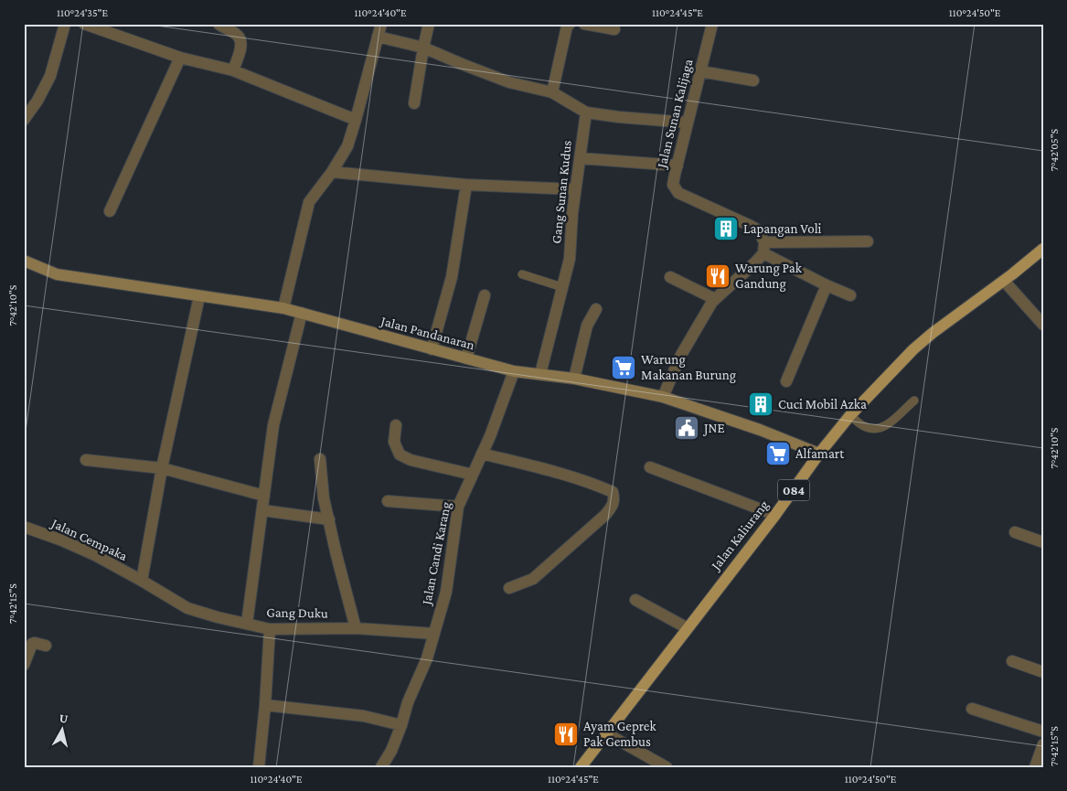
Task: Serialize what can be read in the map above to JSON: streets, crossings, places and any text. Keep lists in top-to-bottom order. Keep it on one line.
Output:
{"streets":{"main road":["Jalan Pandanaran","084","Jalan Kaliurang"],"street":["Jalan Sunan Kalijaga","Gang Sunan Kudus","Jalan Cempaka","Jalan Candi Karang","Gang Duku"]},"crossings":[["Gang Sunan Kudus","Jalan Pandanaran"],["Jalan Pandanaran","Jalan Kaliurang"],["Jalan Pandanaran","Jalan Candi Karang"],["Jalan Cempaka","Gang Duku"],["Jalan Candi Karang","Gang Duku"]],"places":{"building":["Lapangan Voli","Cuci Mobil Azka"],"restaurant":["Warung Pak Gandung","Ayam Geprek Pak Gembus"],"supermarket":["Warung Makanan Burung","Alfamart"],"public building":["JNE"]},"north":"top","coordinates":["110°24'35\"E","110°24'40\"E","110°24'45\"E","110°24'50\"E","7°42'05\"S","7°42'10\"S","7°42'15\"S"]}
